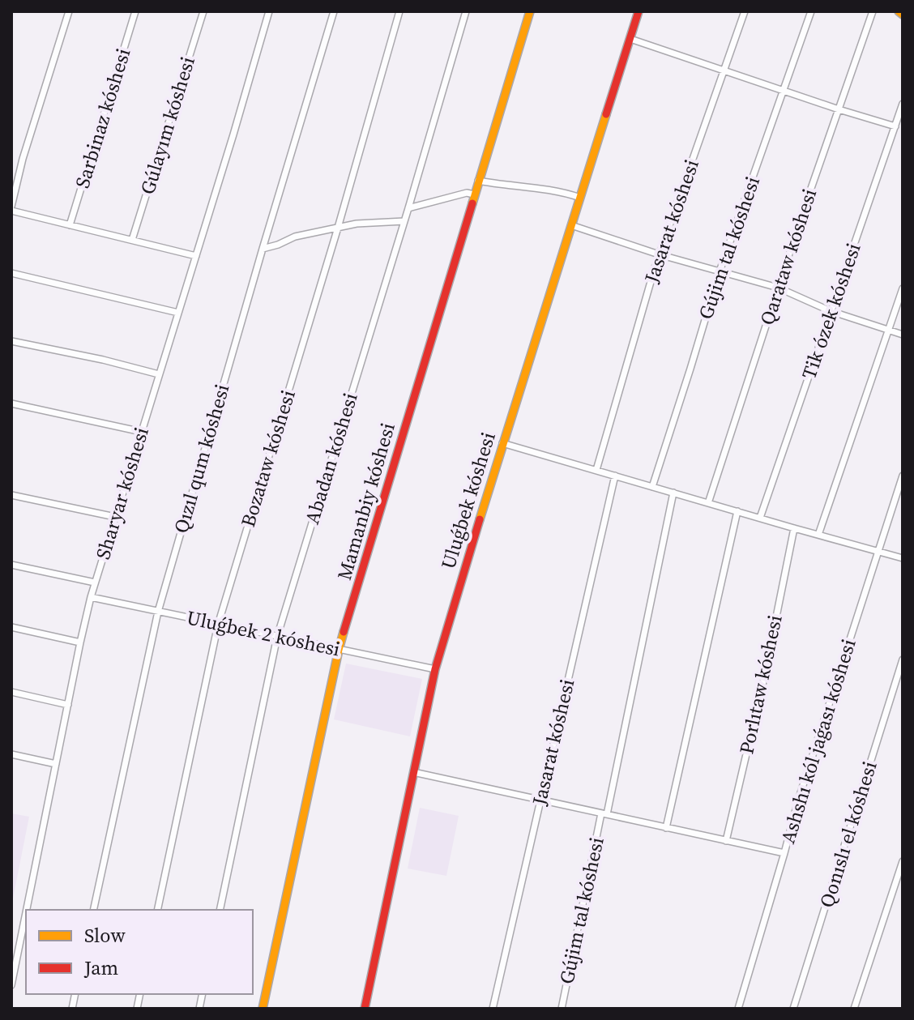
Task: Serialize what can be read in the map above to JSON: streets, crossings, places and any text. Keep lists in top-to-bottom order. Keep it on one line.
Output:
{"streets":{"street":["Sarbinaz kóshesi","Gúlayım kóshesi","Jasarat kóshesi","Gújim tal kóshesi","Qarataw kóshesi","Tik ózek kóshesi","Qızıl qum kóshesi","Bozataw kóshesi","Abadan kóshesi","Sharyar kóshesi","Uluǵbek kóshesi","Mamanbiy kóshesi","Uluǵbek 2 kóshesi","Porlıtaw kóshesi","Ashshı kól jaǵası kóshesi","Qonıslı el kóshesi"]},"crossings":[["Qızıl qum kóshesi","Uluǵbek 2 kóshesi"],["Bozataw kóshesi","Uluǵbek 2 kóshesi"],["Abadan kóshesi","Uluǵbek 2 kóshesi"],["Sharyar kóshesi","Uluǵbek 2 kóshesi"],["Uluǵbek kóshesi","Uluǵbek 2 kóshesi"],["Mamanbiy kóshesi","Uluǵbek 2 kóshesi"]],"legend":["Slow","Jam"]}
